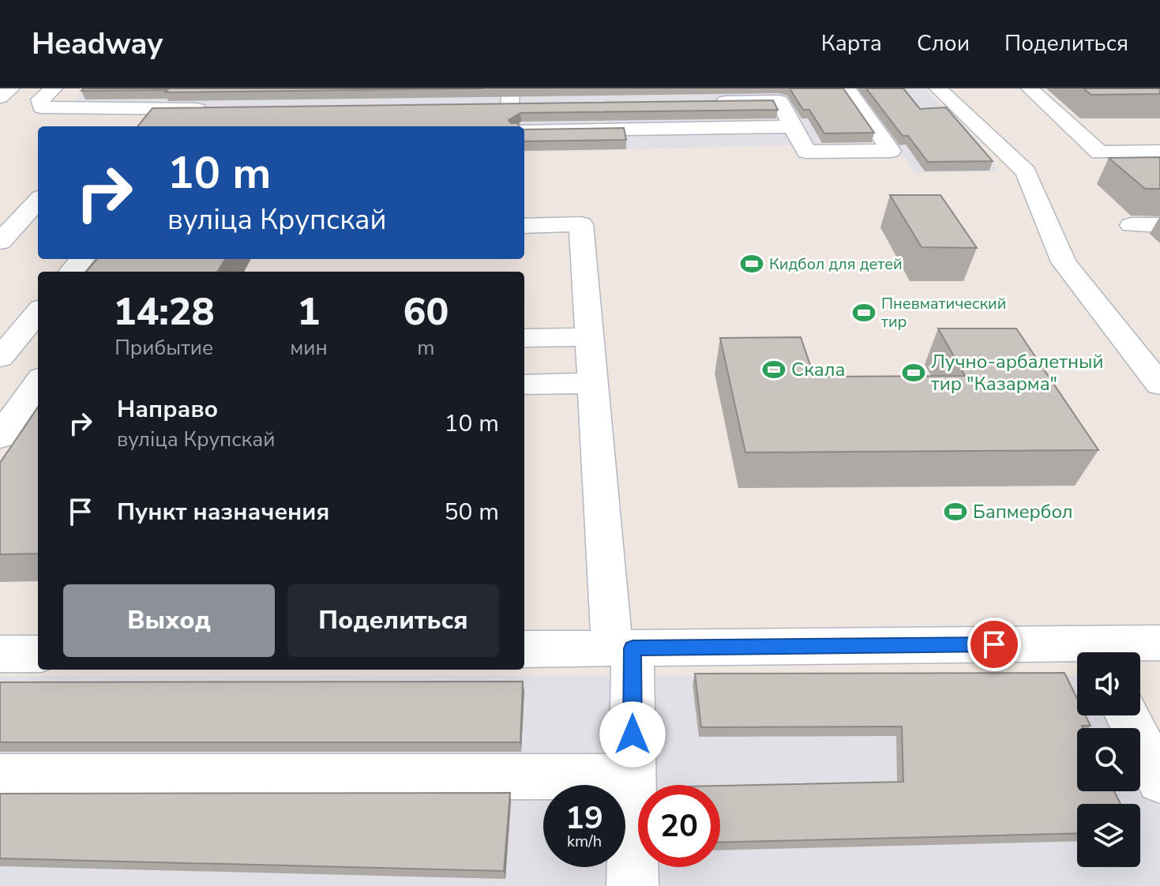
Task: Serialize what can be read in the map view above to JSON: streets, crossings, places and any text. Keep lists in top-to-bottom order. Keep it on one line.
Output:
{"places":{"sports":["Кидбол для детей","Пневматический тир","Скала","Лучно-арбалетный тир \"Казарма\"","Бапмербол"]},"page":{"header":"Headway","nav":["Карта","Слои","Поделиться"],"turn":["10 m","вуліца Крупскай"],"eta":["14:28","Прибытие","1","мин","60","m"],"list":[{"name":"Направо","note":"вуліца Крупскай","value":"10 m"},{"name":"Пункт назначения","value":"50 m"}],"buttons":["Выход","Поделиться"],"speed":"19 km/h","limit":"20"}}
